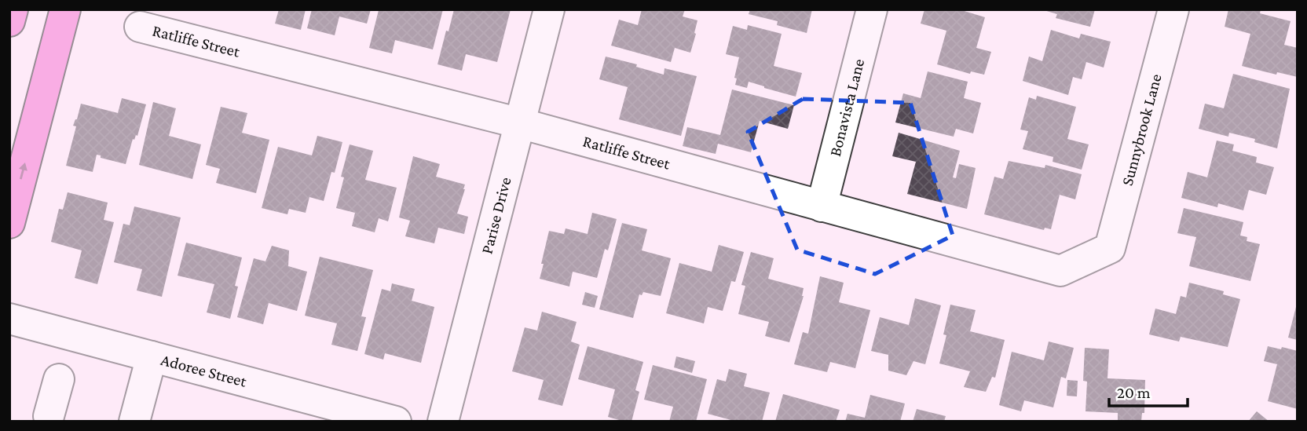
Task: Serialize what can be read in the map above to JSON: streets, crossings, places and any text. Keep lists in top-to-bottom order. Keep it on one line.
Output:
{"streets":{"street":["Ratliffe Street","Bonavista Lane","Sunnybrook Lane","Parise Drive","Adoree Street"]},"crossings":[["Ratliffe Street","Bonavista Lane"],["Ratliffe Street","Sunnybrook Lane"],["Ratliffe Street","Parise Drive"]],"scale_bar":"20 m"}
